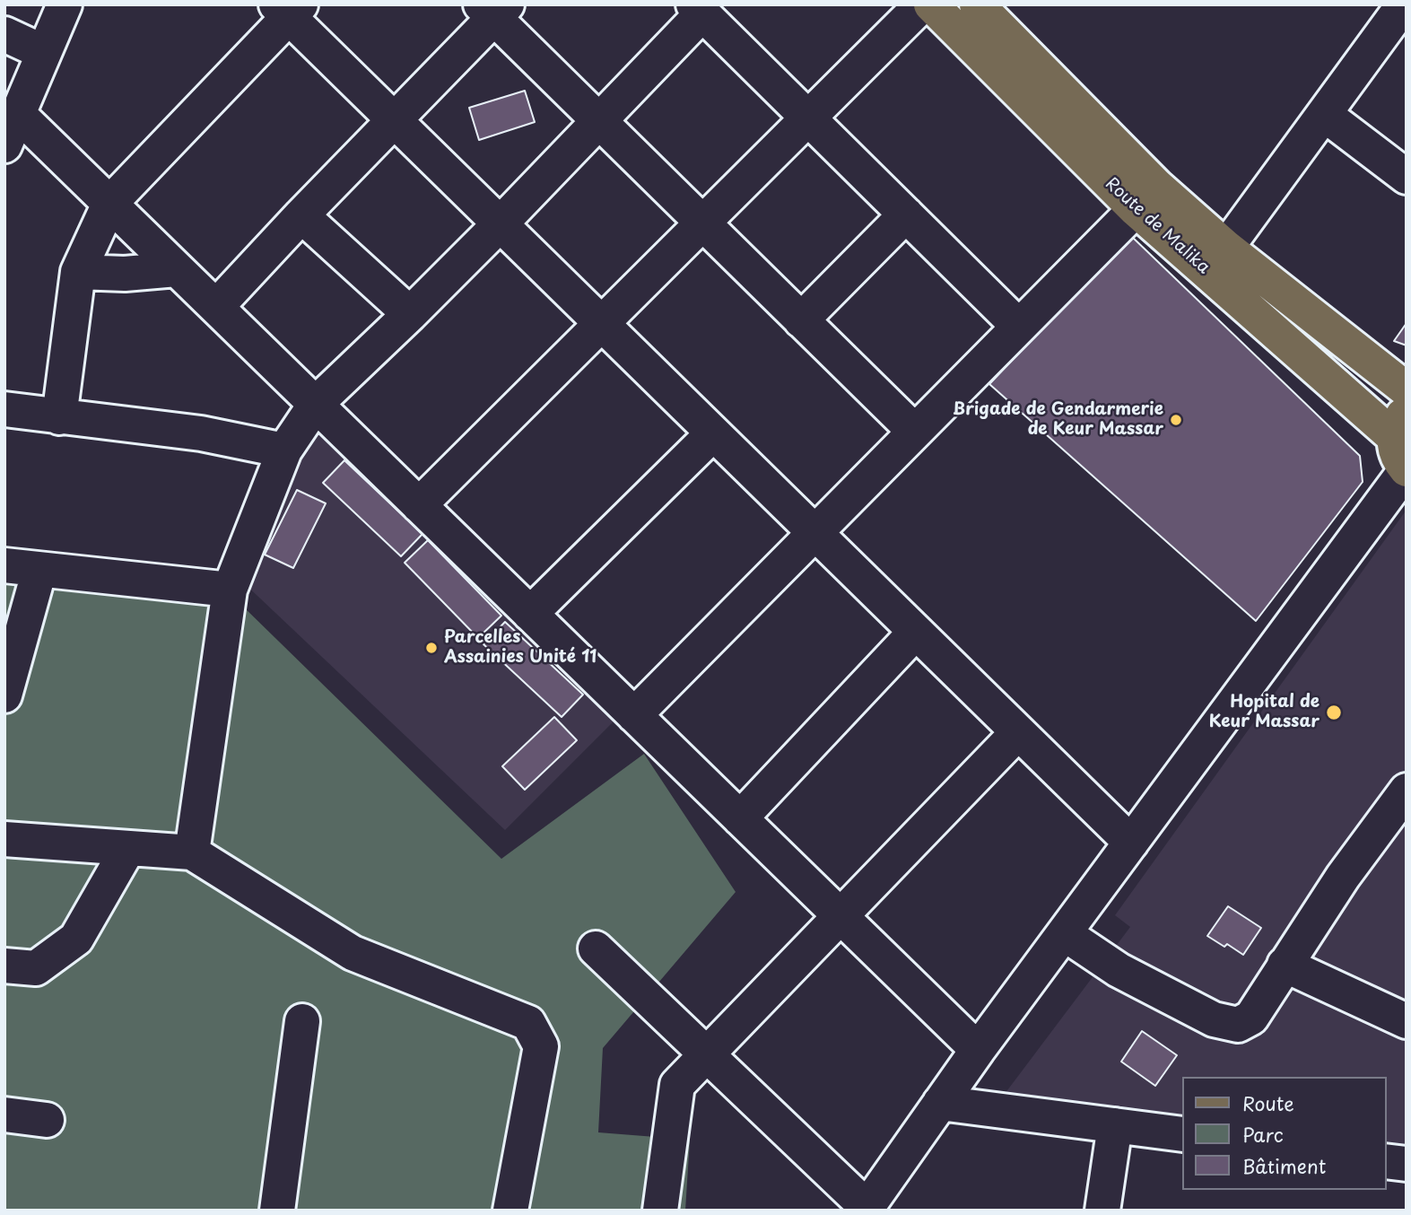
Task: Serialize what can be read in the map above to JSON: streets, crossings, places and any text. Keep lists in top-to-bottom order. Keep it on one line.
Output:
{"streets":{"main road":["Route de Malika"]},"places":["Brigade de Gendarmerie de Keur Massar","Parcelles Assainies Unité 11","Hopital de Keur Massar"],"legend":["Route","Parc","Bâtiment"]}
